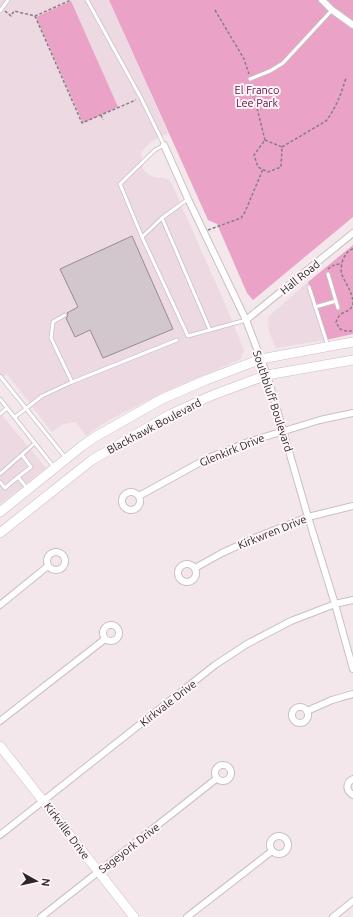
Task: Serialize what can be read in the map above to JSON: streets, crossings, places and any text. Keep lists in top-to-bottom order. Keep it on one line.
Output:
{"streets":{"main road":["Blackhawk Boulevard","Kirkville Drive"],"street":["Hall Road","Southbluff Boulevard","Glenkirk Drive","Kirkwren Drive","Kirkvale Drive","Sageyork Drive"]},"crossings":[["Hall Road","Southbluff Boulevard"],["Southbluff Boulevard","Blackhawk Boulevard"],["Southbluff Boulevard","Glenkirk Drive"],["Southbluff Boulevard","Kirkwren Drive"],["Southbluff Boulevard","Kirkvale Drive"],["Kirkvale Drive","Kirkville Drive"],["Kirkville Drive","Sageyork Drive"]],"parks":["El Franco Lee Park"],"north":"right"}
